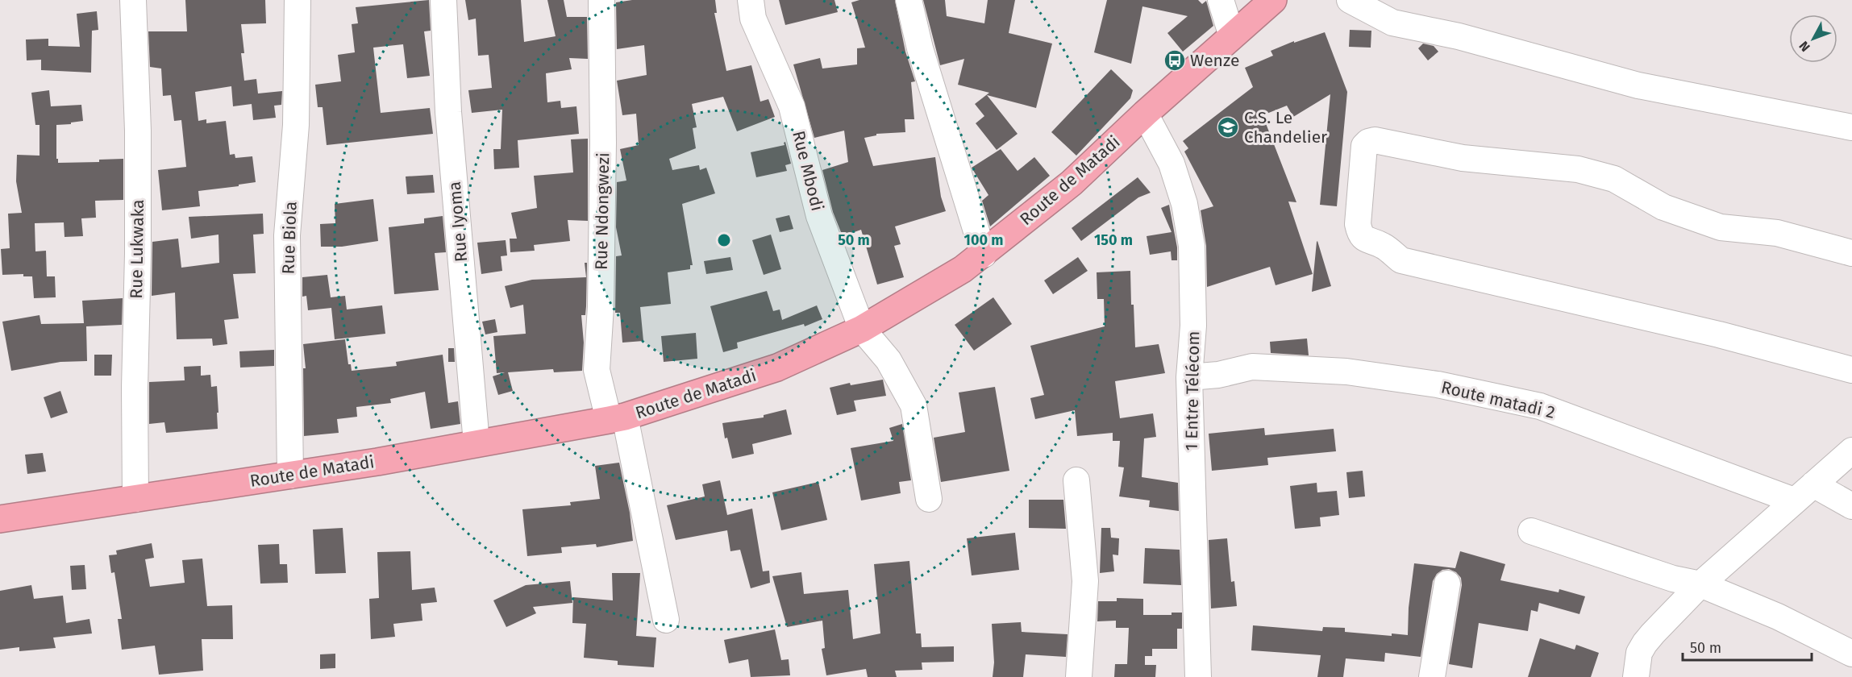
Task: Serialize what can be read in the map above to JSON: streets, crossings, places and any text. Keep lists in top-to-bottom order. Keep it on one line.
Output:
{"streets":{"highway":["Route de Matadi"],"street":["Rue Mbodi","Rue Ndongwezi","Rue Iyoma","Rue Biola","Rue Lukwaka","1 Entre Télécom","Route matadi 2"]},"crossings":[["Rue Mbodi","Route de Matadi"],["Route de Matadi","Rue Ndongwezi"],["Route de Matadi","Rue Iyoma"],["Route de Matadi","Rue Biola"],["Route de Matadi","Rue Lukwaka"],["Route de Matadi","1 Entre Télécom"],["1 Entre Télécom","Route matadi 2"]],"places":{"bus stop":["Wenze"],"school or university":["C.S. Le Chandelier"]},"scale_bar":"50 m","north":"bottom left","rings":["50 m","100 m","150 m"]}
